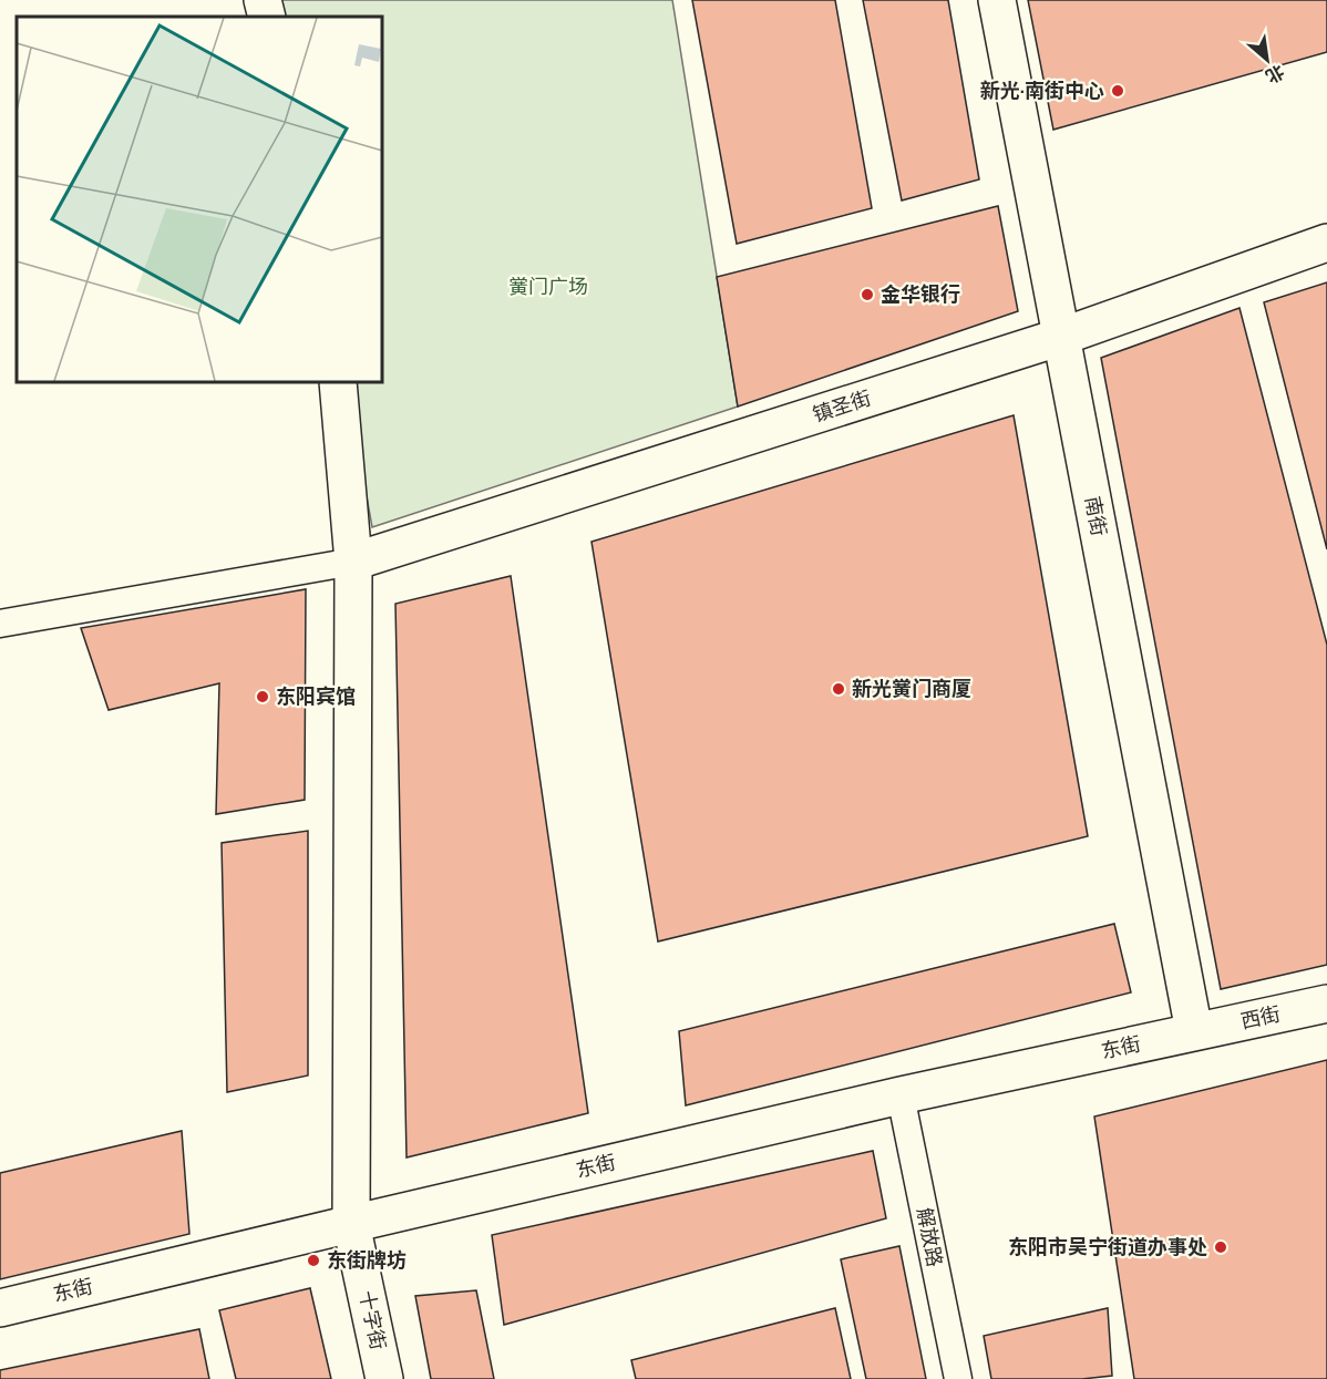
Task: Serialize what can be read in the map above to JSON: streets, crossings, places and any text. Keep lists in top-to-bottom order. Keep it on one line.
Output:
{"streets":{"street":["镇圣街","南街","西街","东街","解放路","十字街"]},"crossings":[["镇圣街","南街"],["镇圣街","十字街"],["南街","西街"],["南街","东街"],["西街","东街"],["东街","解放路"],["东街","十字街"]],"parks":["黉门广场"],"places":["新光·南街中心","金华银行","新光黉门商厦","东阳宾馆","东阳市吴宁街道办事处","东街牌坊"],"north":"bottom right"}
